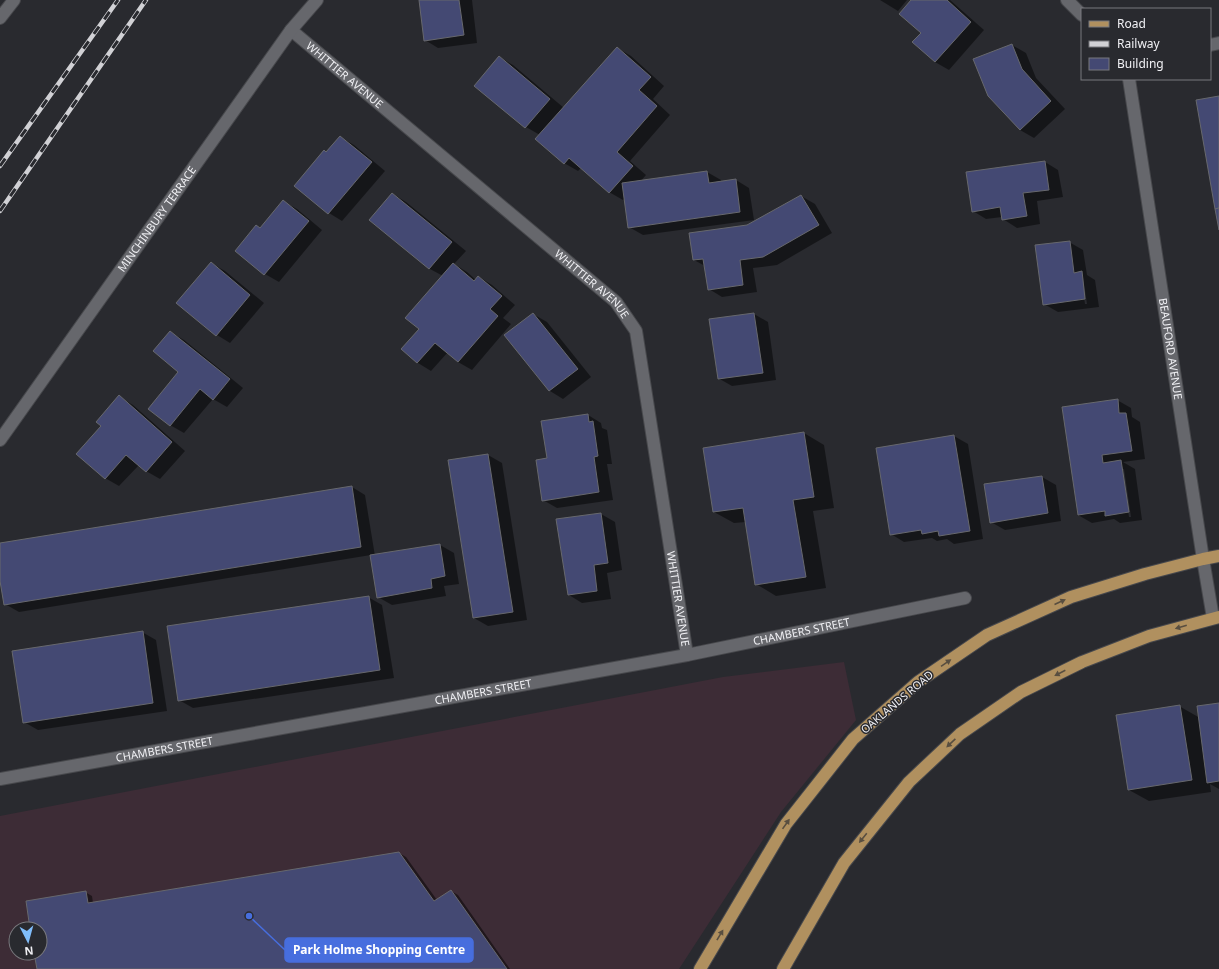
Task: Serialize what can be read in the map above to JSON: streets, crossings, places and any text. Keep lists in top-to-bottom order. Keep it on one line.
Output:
{"streets":{"main road":["OAKLANDS ROAD"],"street":["WHITTIER AVENUE","MINCHINBURY TERRACE","BEAUFORD AVENUE","CHAMBERS STREET"]},"crossings":[["WHITTIER AVENUE","MINCHINBURY TERRACE"],["WHITTIER AVENUE","CHAMBERS STREET"],["BEAUFORD AVENUE","OAKLANDS ROAD"]],"places":["Park Holme Shopping Centre"],"legend":["Road","Railway","Building"],"north":"bottom"}
